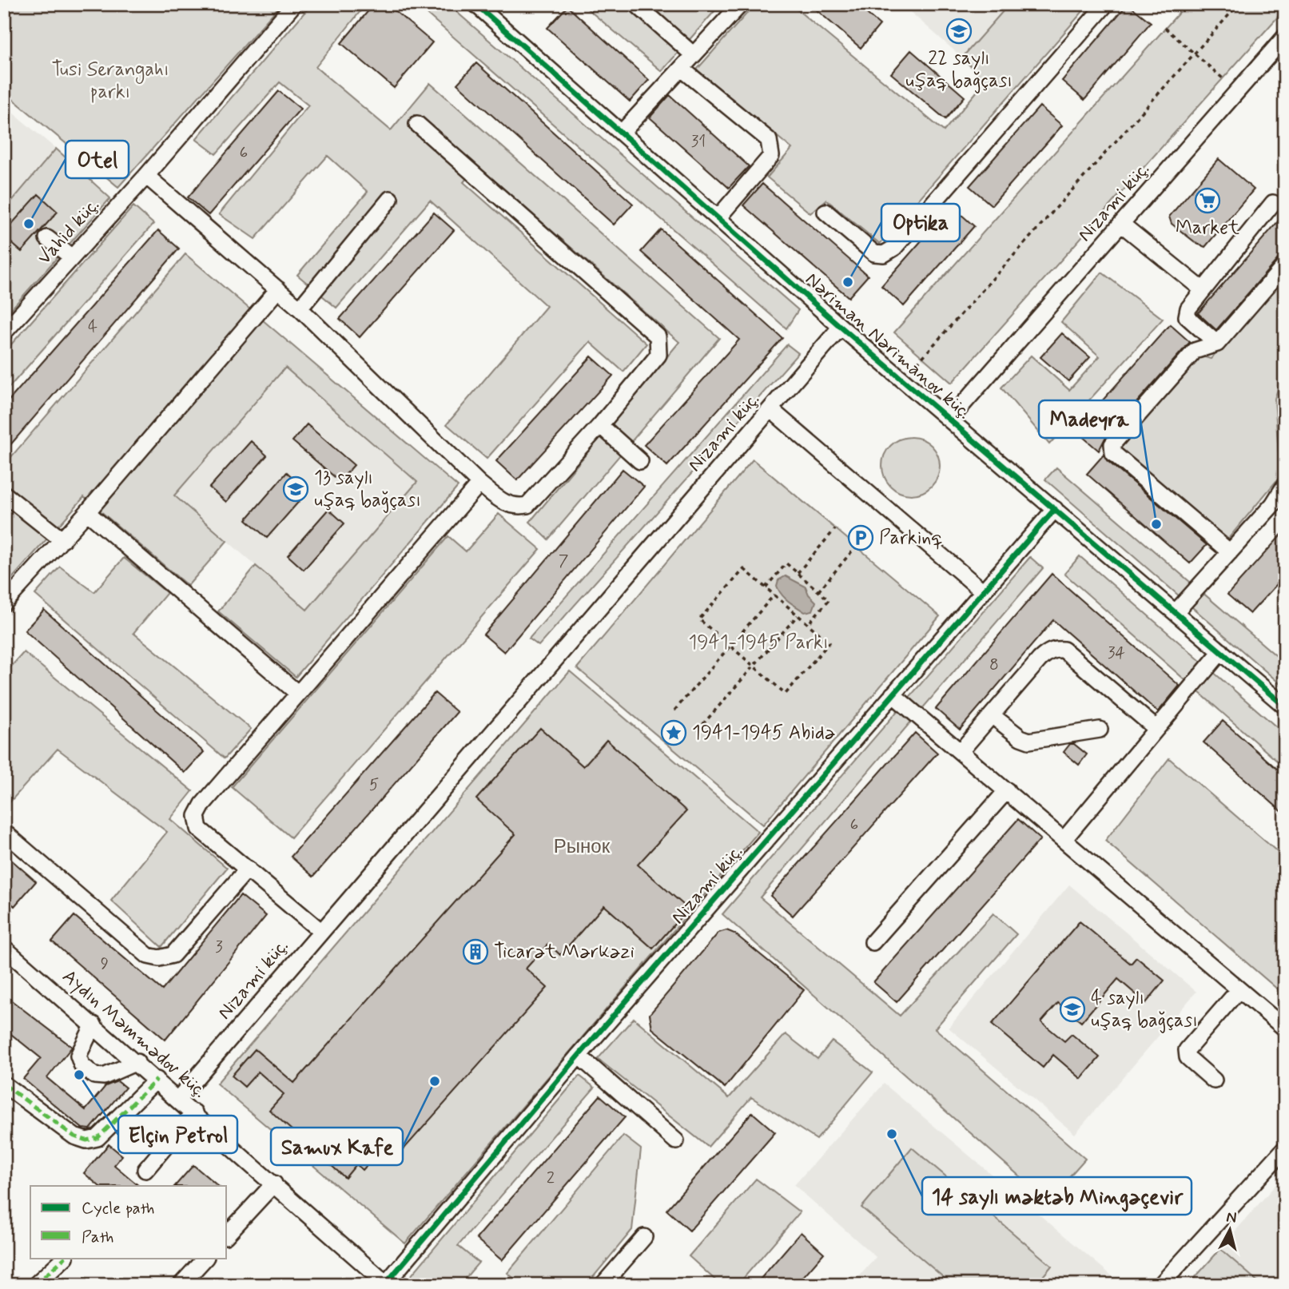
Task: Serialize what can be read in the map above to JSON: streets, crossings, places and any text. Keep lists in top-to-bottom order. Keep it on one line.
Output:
{"streets":{"street":["Nizami küç.","Vahid küç.","Nəriman Nərimanov küç.","Aydın Məmmədov küç."]},"crossings":[["Nizami küç.","Nəriman Nərimanov küç."],["Nizami küç.","Aydın Məmmədov küç."]],"parks":["Tusi Serangahı parkı","1941-1945 Parkı","Рынок"],"places":{"school or university":["22 saylı uşaq bağçası","13 saylı uşaq bağçası","4 saylı uşaq bağçası"],"supermarket":["Market"],"other":["Otel","Optika","Madeyra","Elçin Petrol","Samux Kafe","14 saylı məktəb Mingəçevir"],"parking":["Parkinq"],"place":["1941-1945 Abidə"],"building":["Ticarət Mərkəzi"]},"house_numbers":["31","6","4","7","34","8","5","6","3","9","2"],"legend":["Cycle path","Path"],"north":"top"}
